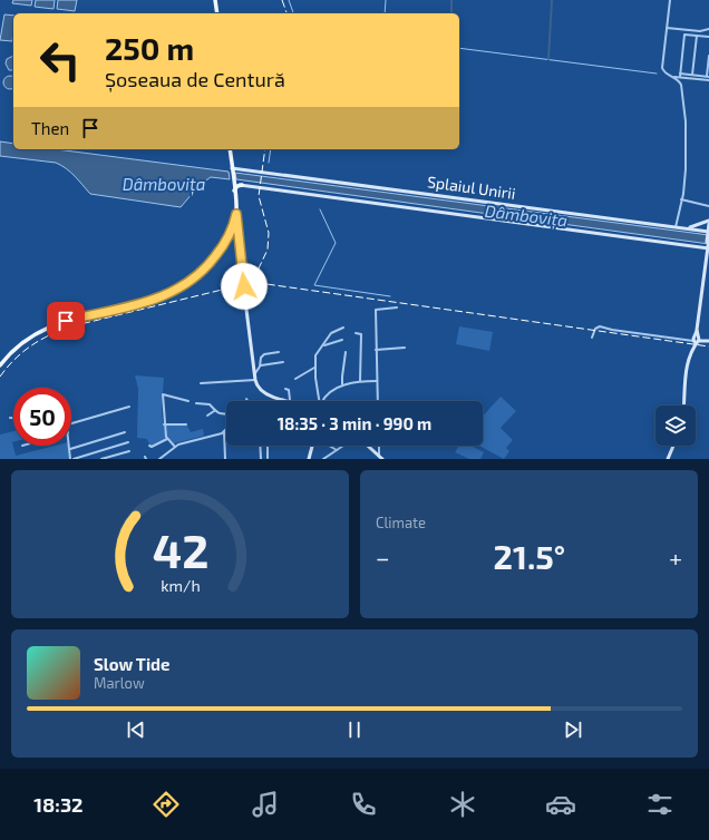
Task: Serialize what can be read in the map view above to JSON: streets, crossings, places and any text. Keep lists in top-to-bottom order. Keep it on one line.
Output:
{"streets":{"main road":["Splaiul Unirii"]},"water":["Dâmbovița"],"page":{"turn":["250 m","Șoseaua de Centură"],"then":"Then","limit":"50","trip":"18:35 · 3 min · 990 m","tile":"Climate","heat":["−","21.5°","+"],"song":["Slow Tide","Marlow"],"tabs":"18:32","gauge":["42","km/h"]}}
